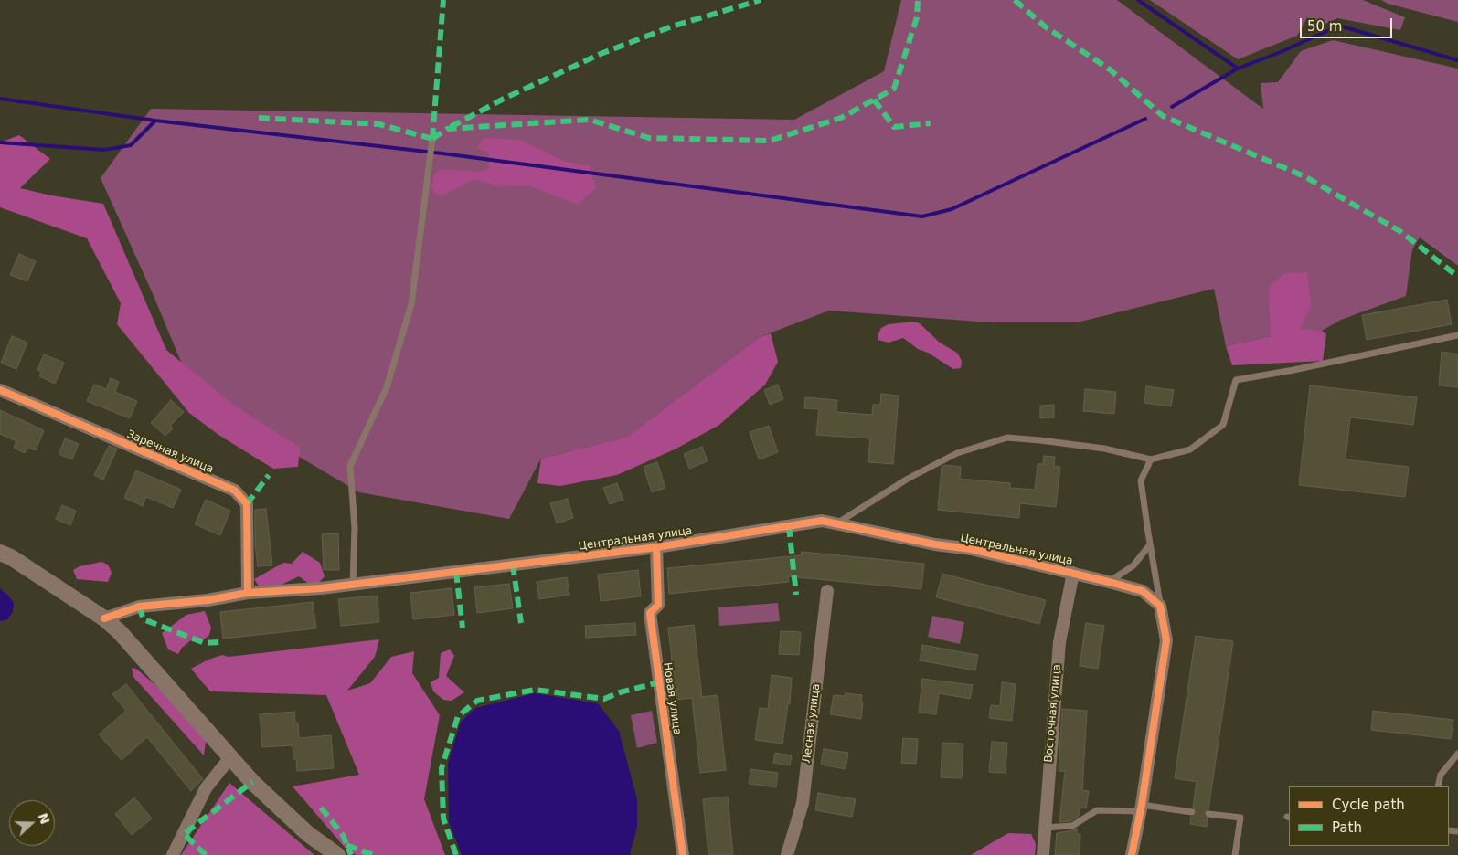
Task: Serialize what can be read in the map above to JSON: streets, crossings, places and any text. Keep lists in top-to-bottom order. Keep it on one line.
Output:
{"streets":{"street":["Заречная улица","Центральная улица","Новая улица","Восточная улица","Лесная улица"]},"crossings":[["Заречная улица","Центральная улица"],["Центральная улица","Новая улица"],["Центральная улица","Восточная улица"]],"legend":["Cycle path","Path"],"scale_bar":"50 m","north":"right"}
